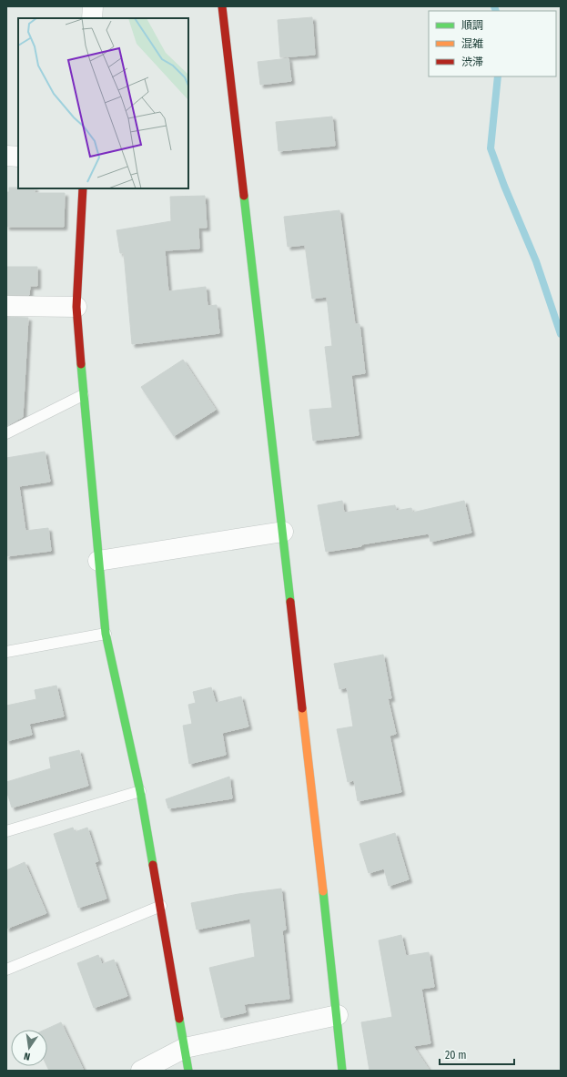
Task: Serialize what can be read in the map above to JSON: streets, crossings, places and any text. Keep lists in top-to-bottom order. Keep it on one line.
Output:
{"legend":["順調","混雑","渋滞"],"scale_bar":"20 m","north":"bottom"}
